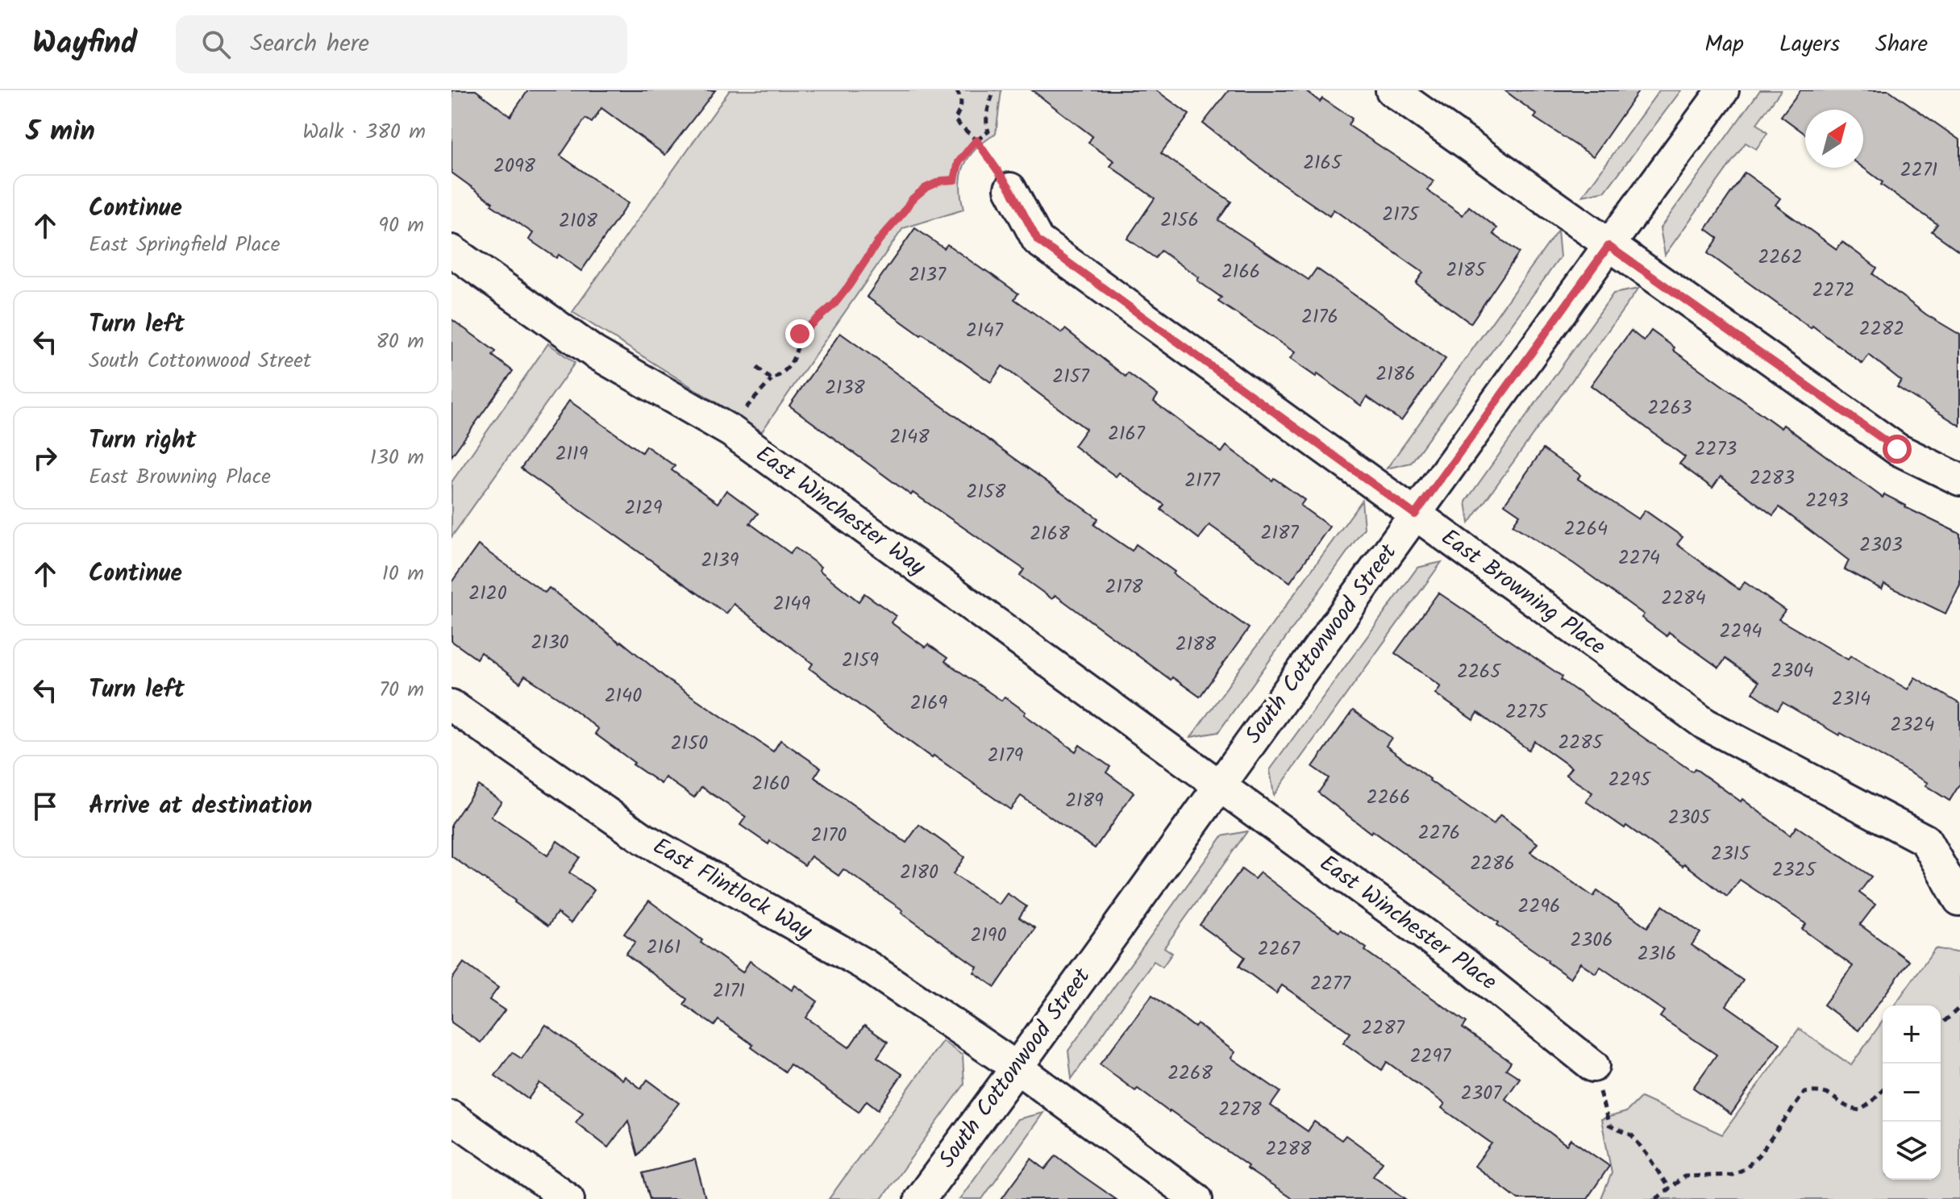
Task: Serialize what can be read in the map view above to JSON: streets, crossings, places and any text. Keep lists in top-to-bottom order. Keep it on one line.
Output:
{"streets":{"street":["East Winchester Way","East Browning Place","South Cottonwood Street","East Flintlock Way","East Winchester Place"]},"crossings":[["East Winchester Way","South Cottonwood Street"],["East Winchester Way","East Winchester Place"],["East Browning Place","South Cottonwood Street"],["South Cottonwood Street","East Flintlock Way"],["South Cottonwood Street","East Winchester Place"]],"house_numbers":["2165","2098","2271","2175","2156","2108","2262","2185","2166","2137","2272","2176","2282","2147","2186","2157","2138","2263","2167","2148","2273","2119","2283","2177","2158","2293","2129","2264","2187","2168","2303","2274","2139","2178","2120","2284","2149","2294","2130","2188","2159","2304","2265","2140","2314","2169","2275","2324","2285","2150","2179","2295","2160","2266","2189","2305","2276","2170","2315","2286","2325","2180","2296","2190","2306","2161","2267","2316","2277","2171","2287","2297","2268","2307","2278","2288"],"north":"top right","page":{"header":"Wayfind","search":"Search here","nav":["Map","Layers","Share"],"heading":["5 min","Walk · 380 m"],"list":[["Continue","East Springfield Place","90 m"],["Turn left","South Cottonwood Street","80 m"],["Turn right","East Browning Place","130 m"],["Continue","10 m"],["Turn left","70 m"],"Arrive at destination"],"map_buttons":["+","−"]}}
